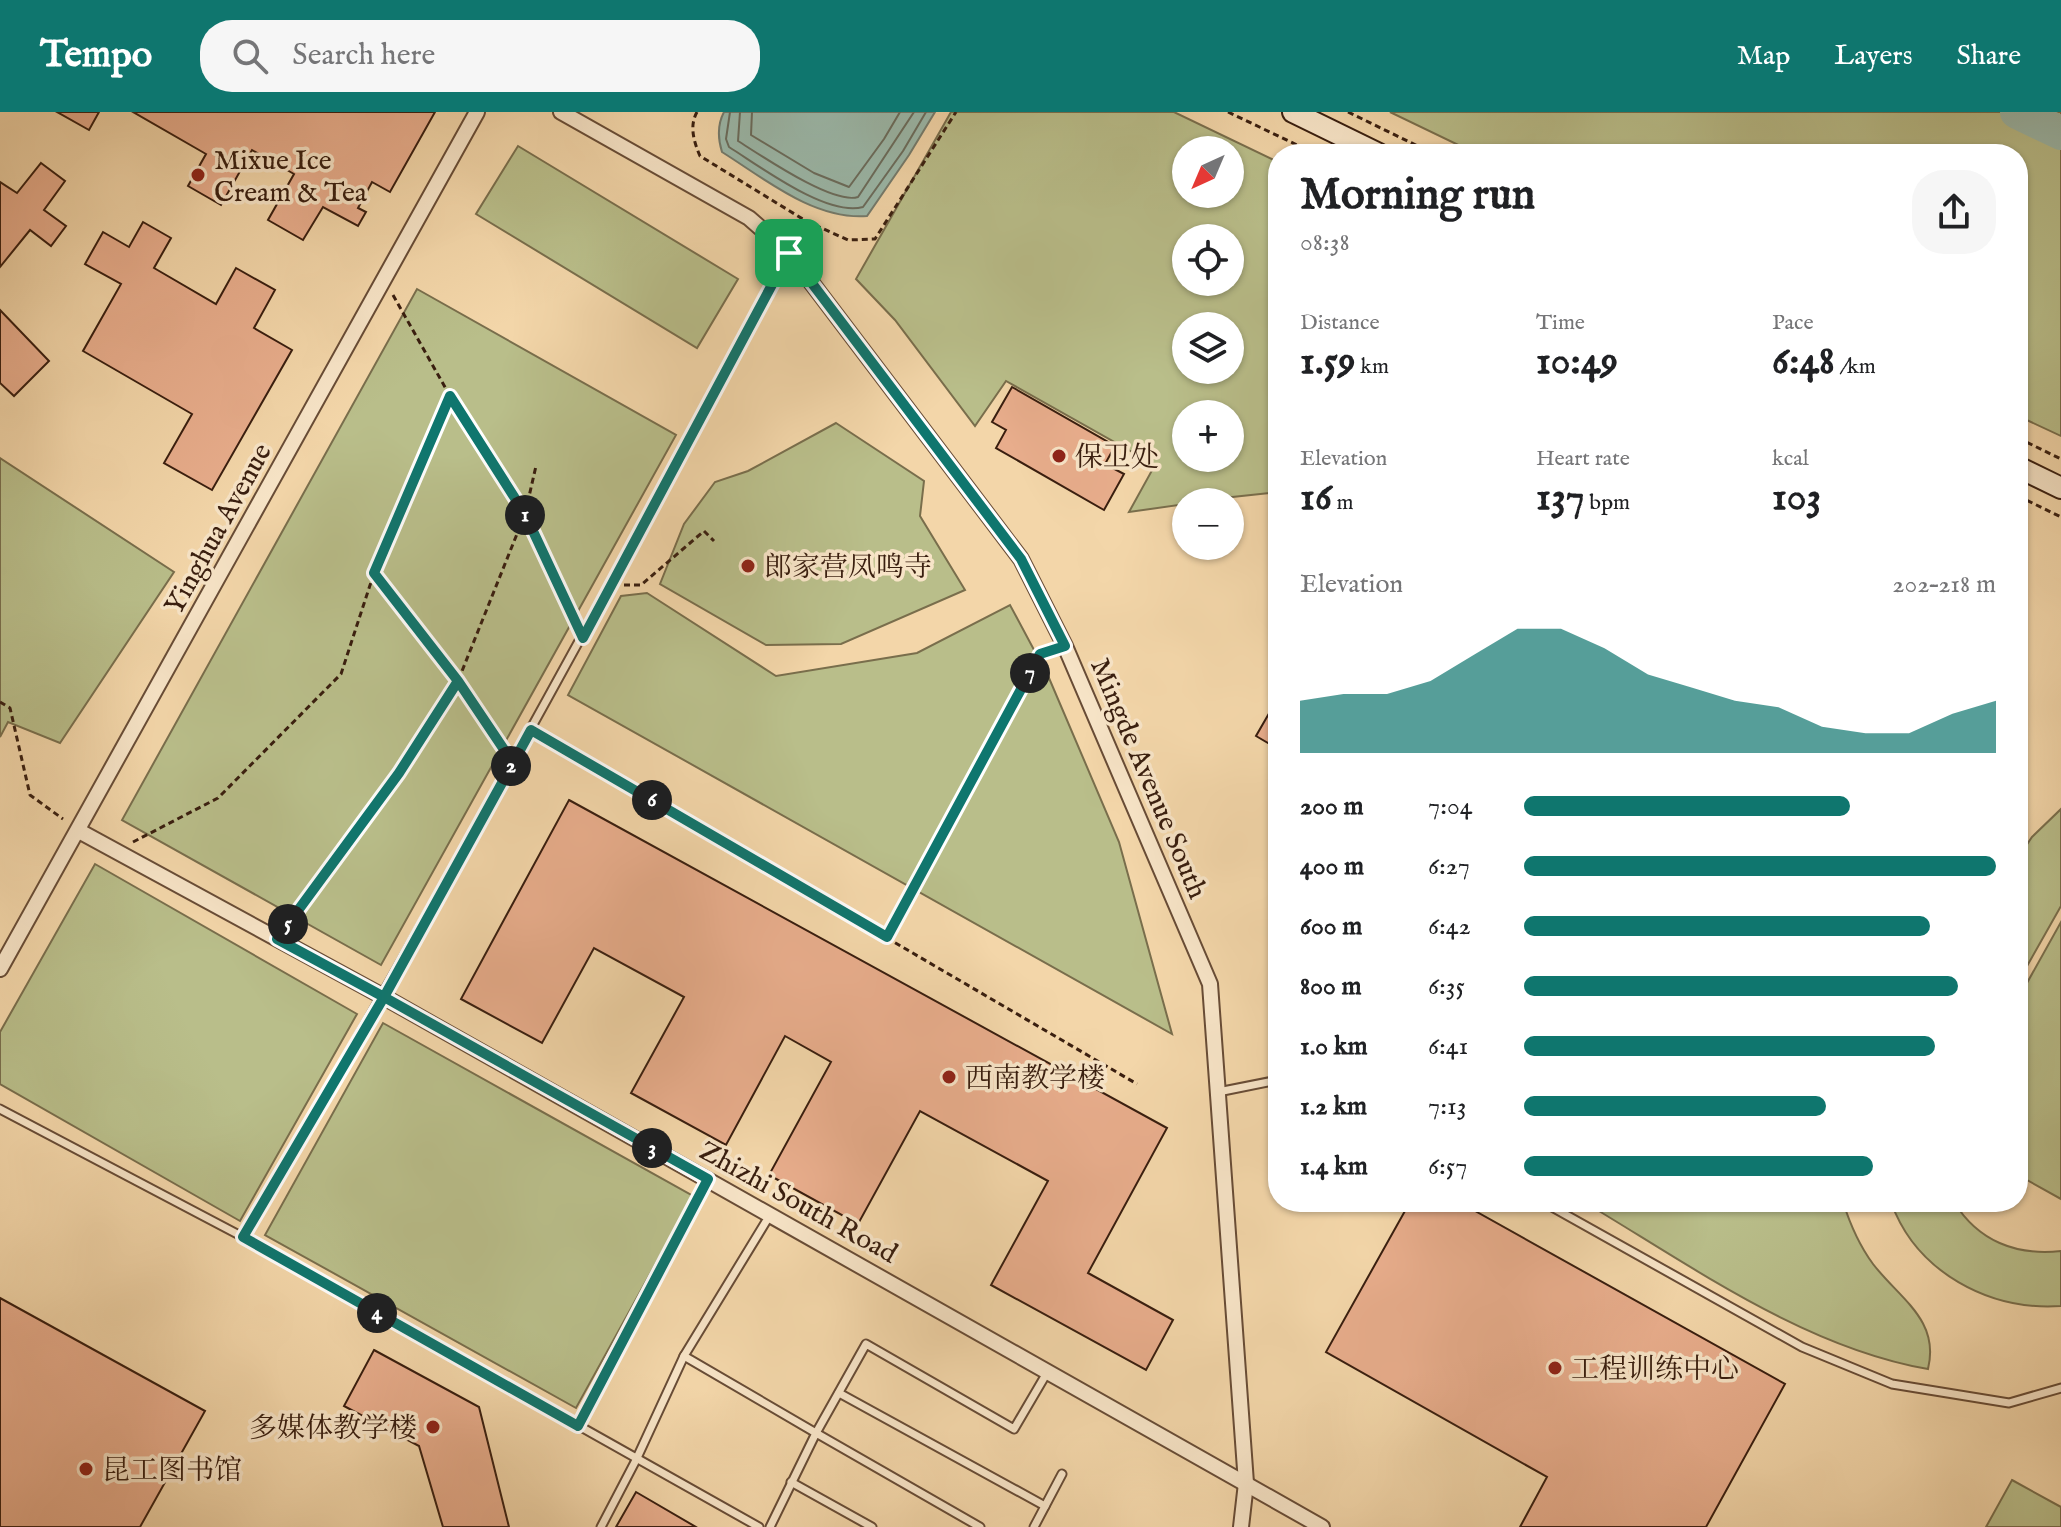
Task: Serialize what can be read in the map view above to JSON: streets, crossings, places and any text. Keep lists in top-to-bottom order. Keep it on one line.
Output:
{"streets":{"street":["Yinghua Avenue","Mingde Avenue South","Zhizhi South Road"]},"crossings":[["Yinghua Avenue","Zhizhi South Road"],["Mingde Avenue South","Zhizhi South Road"]],"places":["Mixue Ice Cream & Tea","保卫处","郎家营凤鸣寺","西南教学楼","工程训练中心","多媒体教学楼","昆工图书馆"],"north":"bottom left","page":{"header":"Tempo","search":"Search here","nav":["Map","Layers","Share"],"map_buttons":["+","−"],"heading":["Morning run","08:38"],"stats":[["Distance","1.59 km"],["Time","10:49"],["Pace","6:48 /km"],["Elevation","16 m"],["Heart rate","137 bpm"],["kcal","103"]],"pins":["1","7","2","6","5","3","4"],"chart":["Elevation","202–218 m"],"list":[{"name":"200 m","note":"7:04"},{"name":"400 m","note":"6:27"},{"name":"600 m","note":"6:42"},{"name":"800 m","note":"6:35"},{"name":"1.0 km","note":"6:41"},{"name":"1.2 km","note":"7:13"},{"name":"1.4 km","note":"6:57"}]}}
